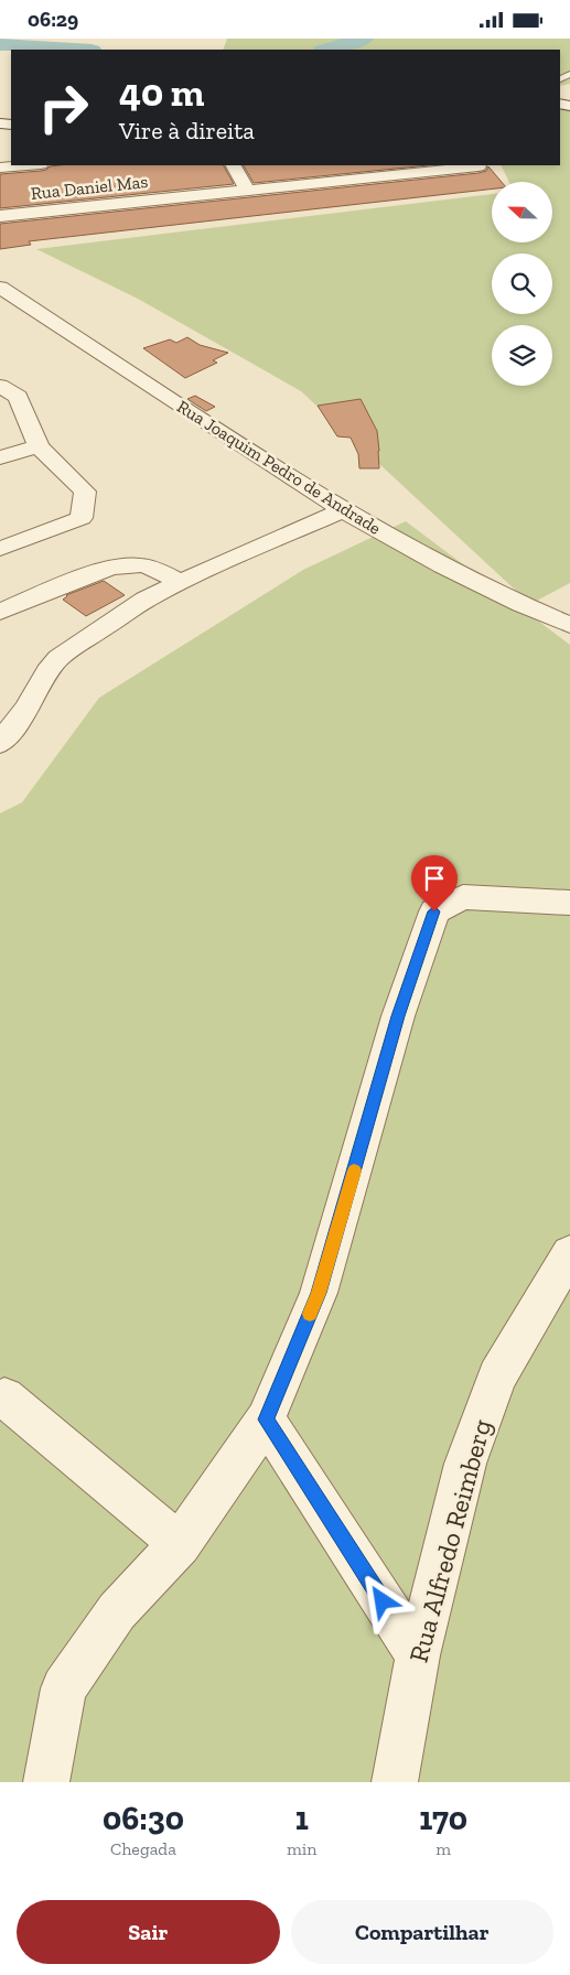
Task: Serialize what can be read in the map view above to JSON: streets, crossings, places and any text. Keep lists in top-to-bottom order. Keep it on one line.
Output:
{"streets":{"street":["Rua Daniel Mas","Rua Joaquim Pedro de Andrade","Rua Alfredo Reimberg"]},"north":"left","page":{"status":"06:29","turn":["40 m","Vire à direita"],"eta":["06:30","Chegada","1","min","170","m"],"buttons":["Sair","Compartilhar"]}}
